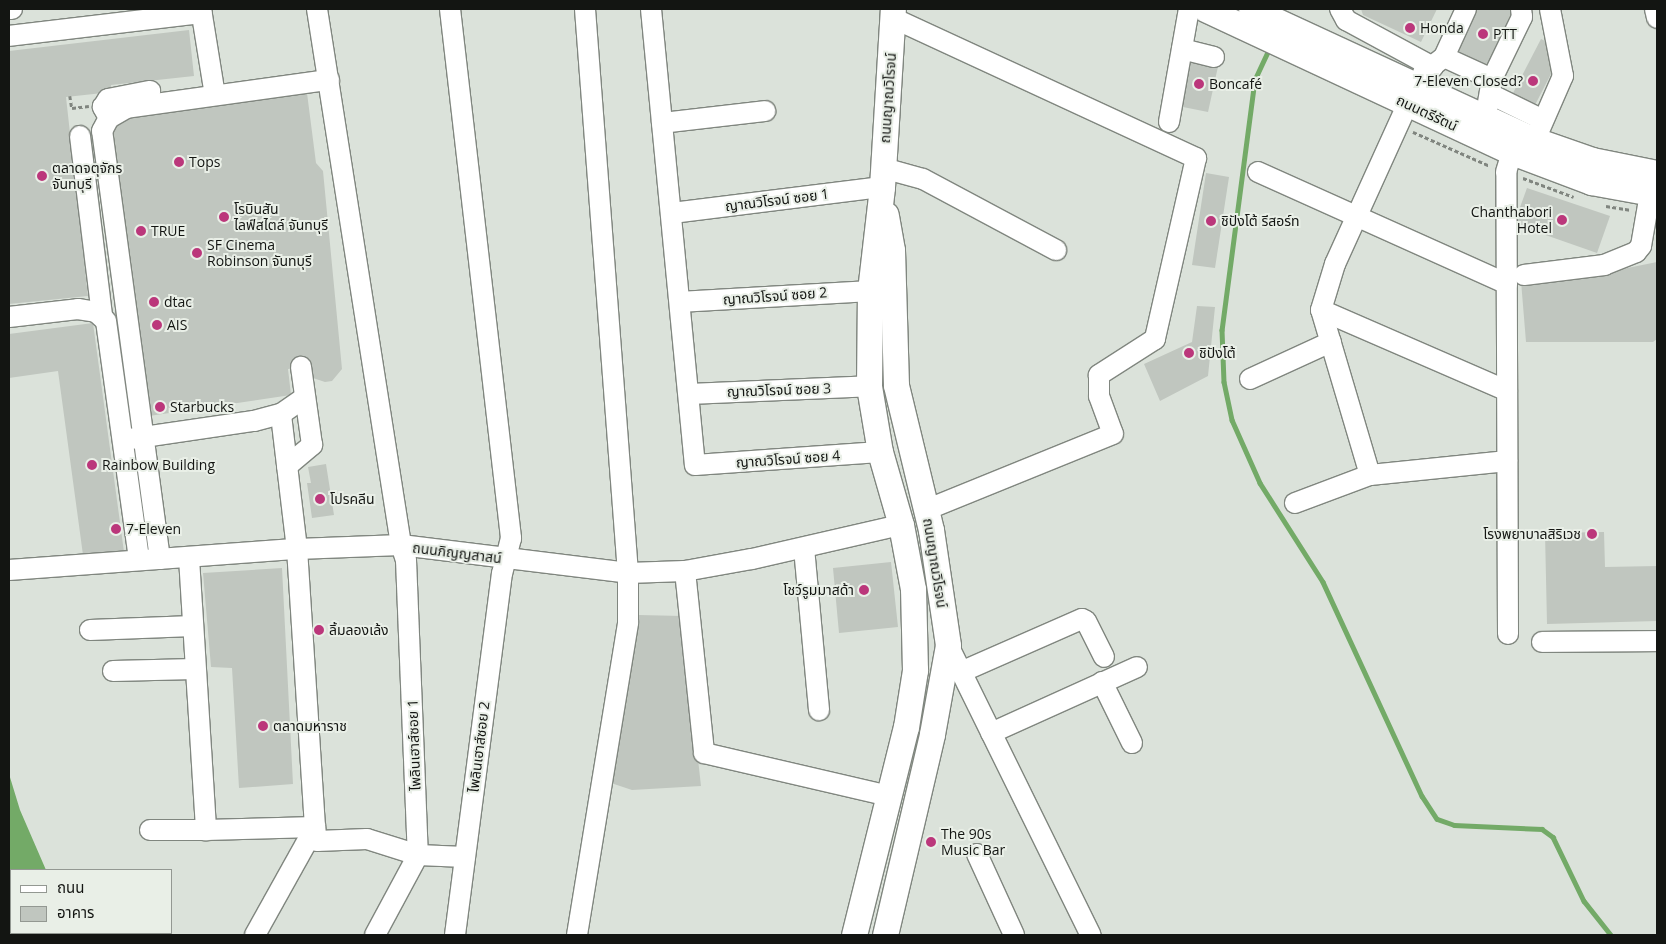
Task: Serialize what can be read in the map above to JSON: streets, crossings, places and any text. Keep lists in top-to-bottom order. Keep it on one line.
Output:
{"streets":{"main road":["ถนนญาณวิโรจน์","ถนนตรีรัตน์"],"street":["ญาณวิโรจน์ ซอย 1","ญาณวิโรจน์ ซอย 2","ญาณวิโรจน์ ซอย 3","ญาณวิโรจน์ ซอย 4","ถนนภิญญสาสน์","ไพลินเฮาส์ซอย 1","ไพลินเฮาส์ซอย 2"]},"crossings":[["ถนนญาณวิโรจน์","ญาณวิโรจน์ ซอย 1"],["ถนนญาณวิโรจน์","ญาณวิโรจน์ ซอย 2"],["ถนนญาณวิโรจน์","ญาณวิโรจน์ ซอย 3"],["ถนนญาณวิโรจน์","ญาณวิโรจน์ ซอย 4"],["ถนนญาณวิโรจน์","ถนนภิญญสาสน์"],["ญาณวิโรจน์ ซอย 3","ญาณวิโรจน์ ซอย 4"],["ถนนภิญญสาสน์","ไพลินเฮาส์ซอย 1"],["ถนนภิญญสาสน์","ไพลินเฮาส์ซอย 2"]],"places":["Honda","PTT","7-Eleven Closed?","Boncafé","Tops","ตลาดจตุจักร จันทบุรี","โรบินสัน ไลฟ์สไตล์ จันทบุรี","Chanthabori Hotel","ชิปังโต้ รีสอร์ท","TRUE","SF Cinema Robinson จันทบุรี","dtac","AIS","ชิปังโต้","Starbucks","Rainbow Building","โปรคลีน","7-Eleven","โรงพยาบาลสิริเวช","โชว์รูมมาสด้า","ลิ้มลองเล้ง","ตลาดมหาราช","The 90s Music Bar"],"legend":["ถนน","อาคาร"]}
